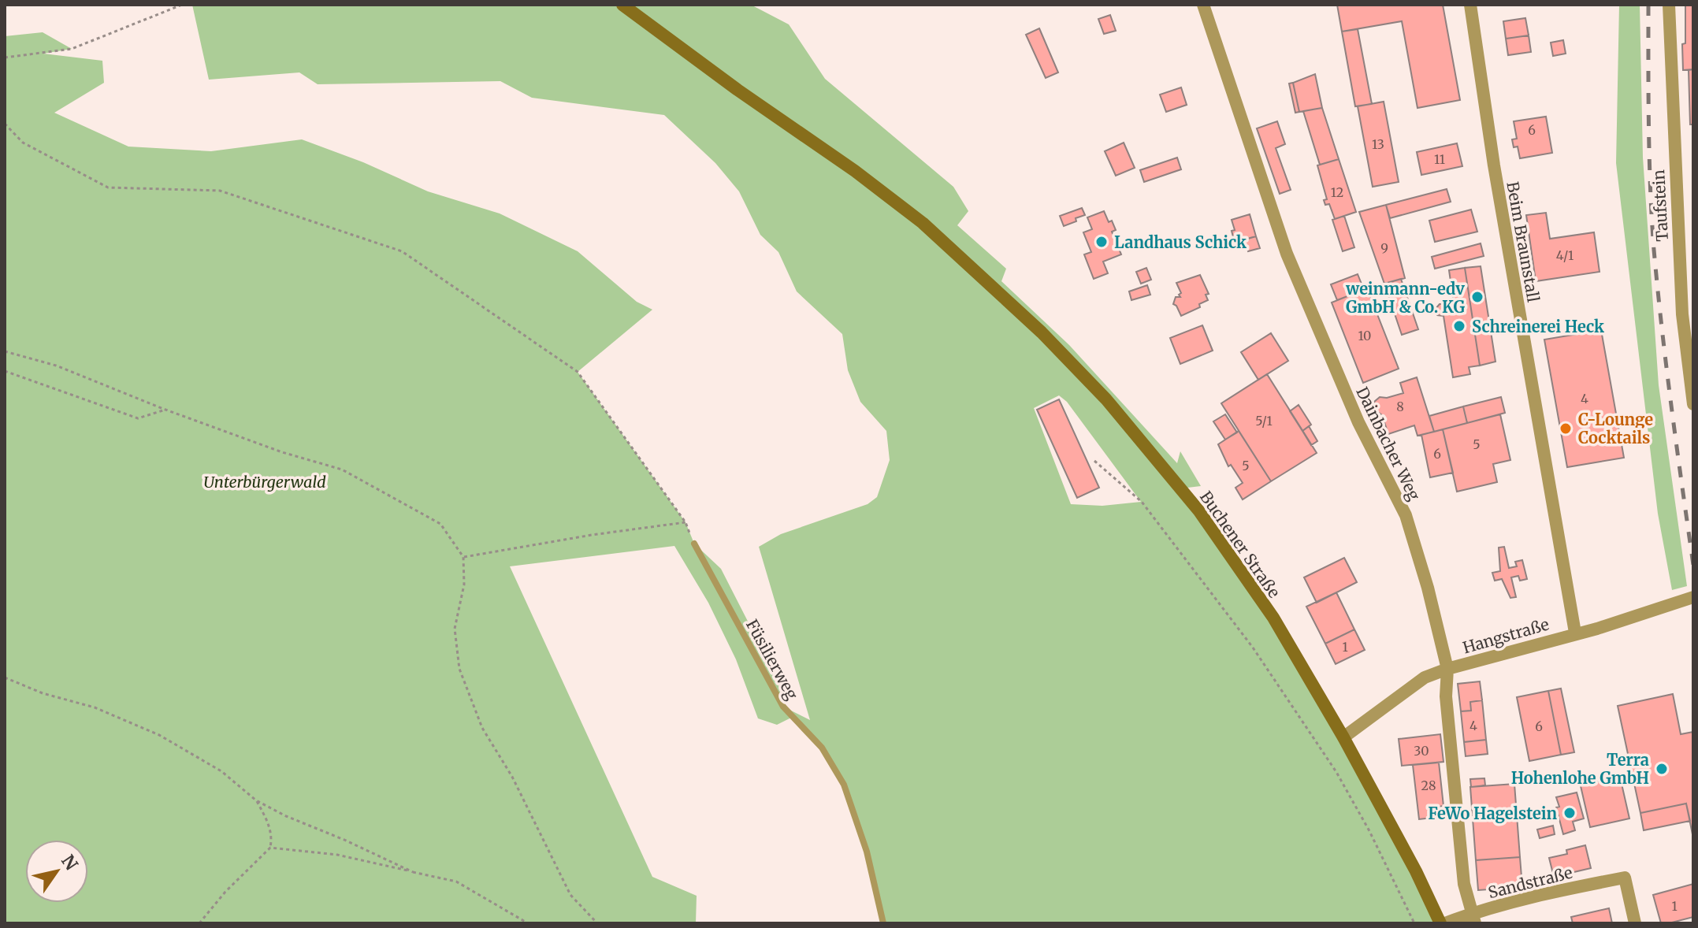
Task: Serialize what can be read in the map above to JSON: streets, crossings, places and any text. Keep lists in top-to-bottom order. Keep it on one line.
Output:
{"streets":{"main road":["Buchener Straße"],"street":["Taufstein","Beim Braunstall","Dainbacher Weg","Hangstraße","Sandstraße"],"lane":["Füsilierweg"]},"crossings":[["Beim Braunstall","Hangstraße"],["Dainbacher Weg","Hangstraße"],["Dainbacher Weg","Sandstraße"],["Buchener Straße","Hangstraße"],["Buchener Straße","Sandstraße"]],"parks":["Unterbürgerwald"],"places":["Landhaus Schick","weinmann-edv GmbH & Co. KG","Schreinerei Heck","C-Lounge Cocktails","Terra Hohenlohe GmbH","FeWo Hagelstein"],"house_numbers":["6","13","11","12","9","4/1","10","4","8","5/1","5","6","5","1","4","6","30","28","1"],"north":"top right"}
